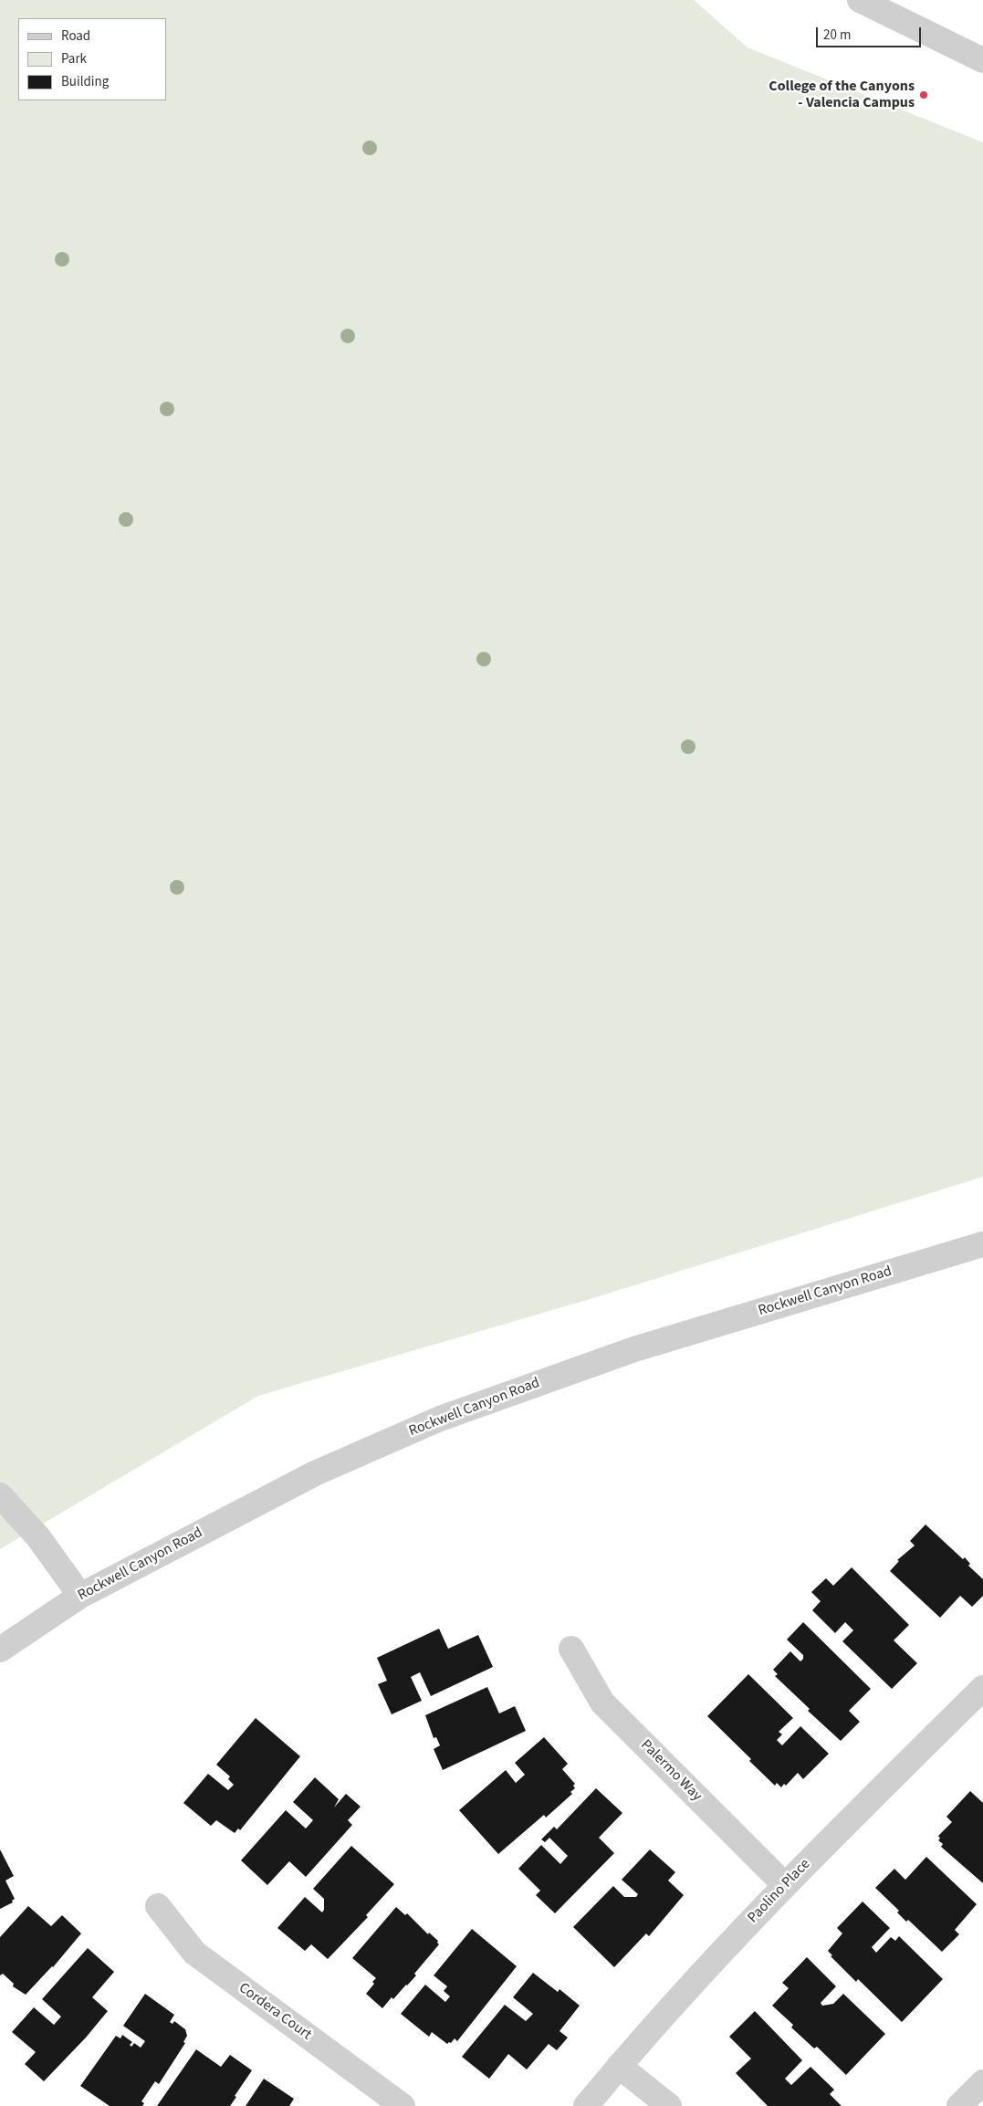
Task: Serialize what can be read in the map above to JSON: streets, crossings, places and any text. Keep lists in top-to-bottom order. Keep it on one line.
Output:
{"streets":{"street":["Rockwell Canyon Road","Palermo Way","Paolino Place","Cordera Court"]},"crossings":[["Palermo Way","Paolino Place"]],"places":["College of the Canyons - Valencia Campus"],"legend":["Road","Park","Building"],"scale_bar":"20 m"}
